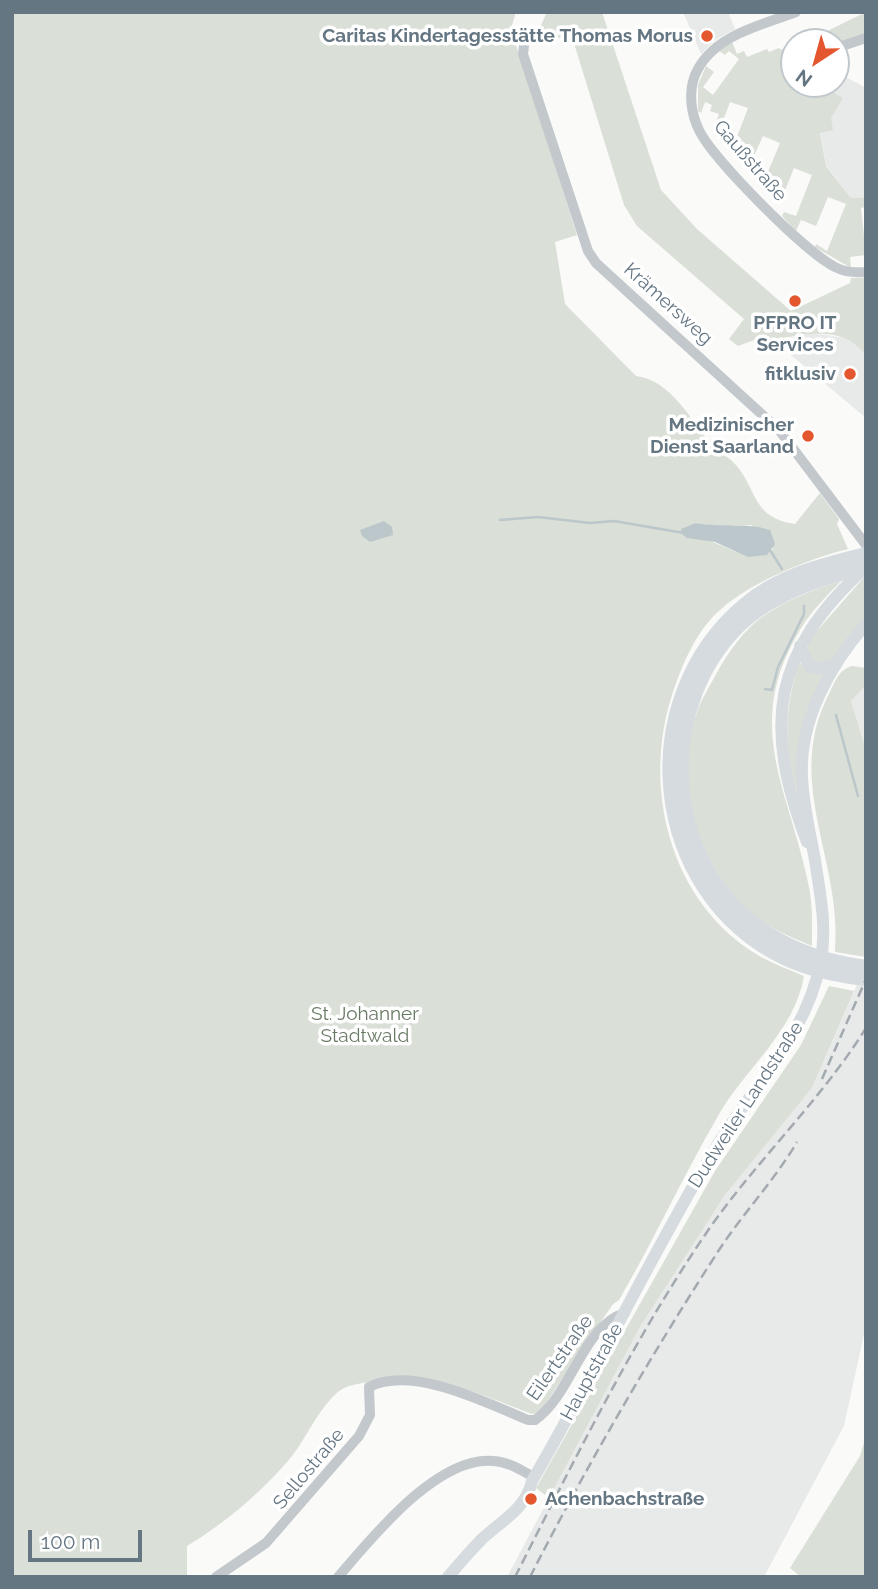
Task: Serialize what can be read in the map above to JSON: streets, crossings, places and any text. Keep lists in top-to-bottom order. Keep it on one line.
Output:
{"streets":{"main road":["Dudweiler Landstraße","Hauptstraße"],"street":["Gaußstraße","Krämersweg","Eilertstraße","Sellostraße"]},"crossings":[["Dudweiler Landstraße","Hauptstraße"],["Eilertstraße","Hauptstraße"],["Eilertstraße","Sellostraße"]],"parks":["St. Johanner Stadtwald"],"places":["Caritas Kindertagesstätte Thomas Morus","PFPRO IT Services","fitklusiv","Medizinischer Dienst Saarland","Achenbachstraße"],"scale_bar":"100 m","north":"bottom left"}
